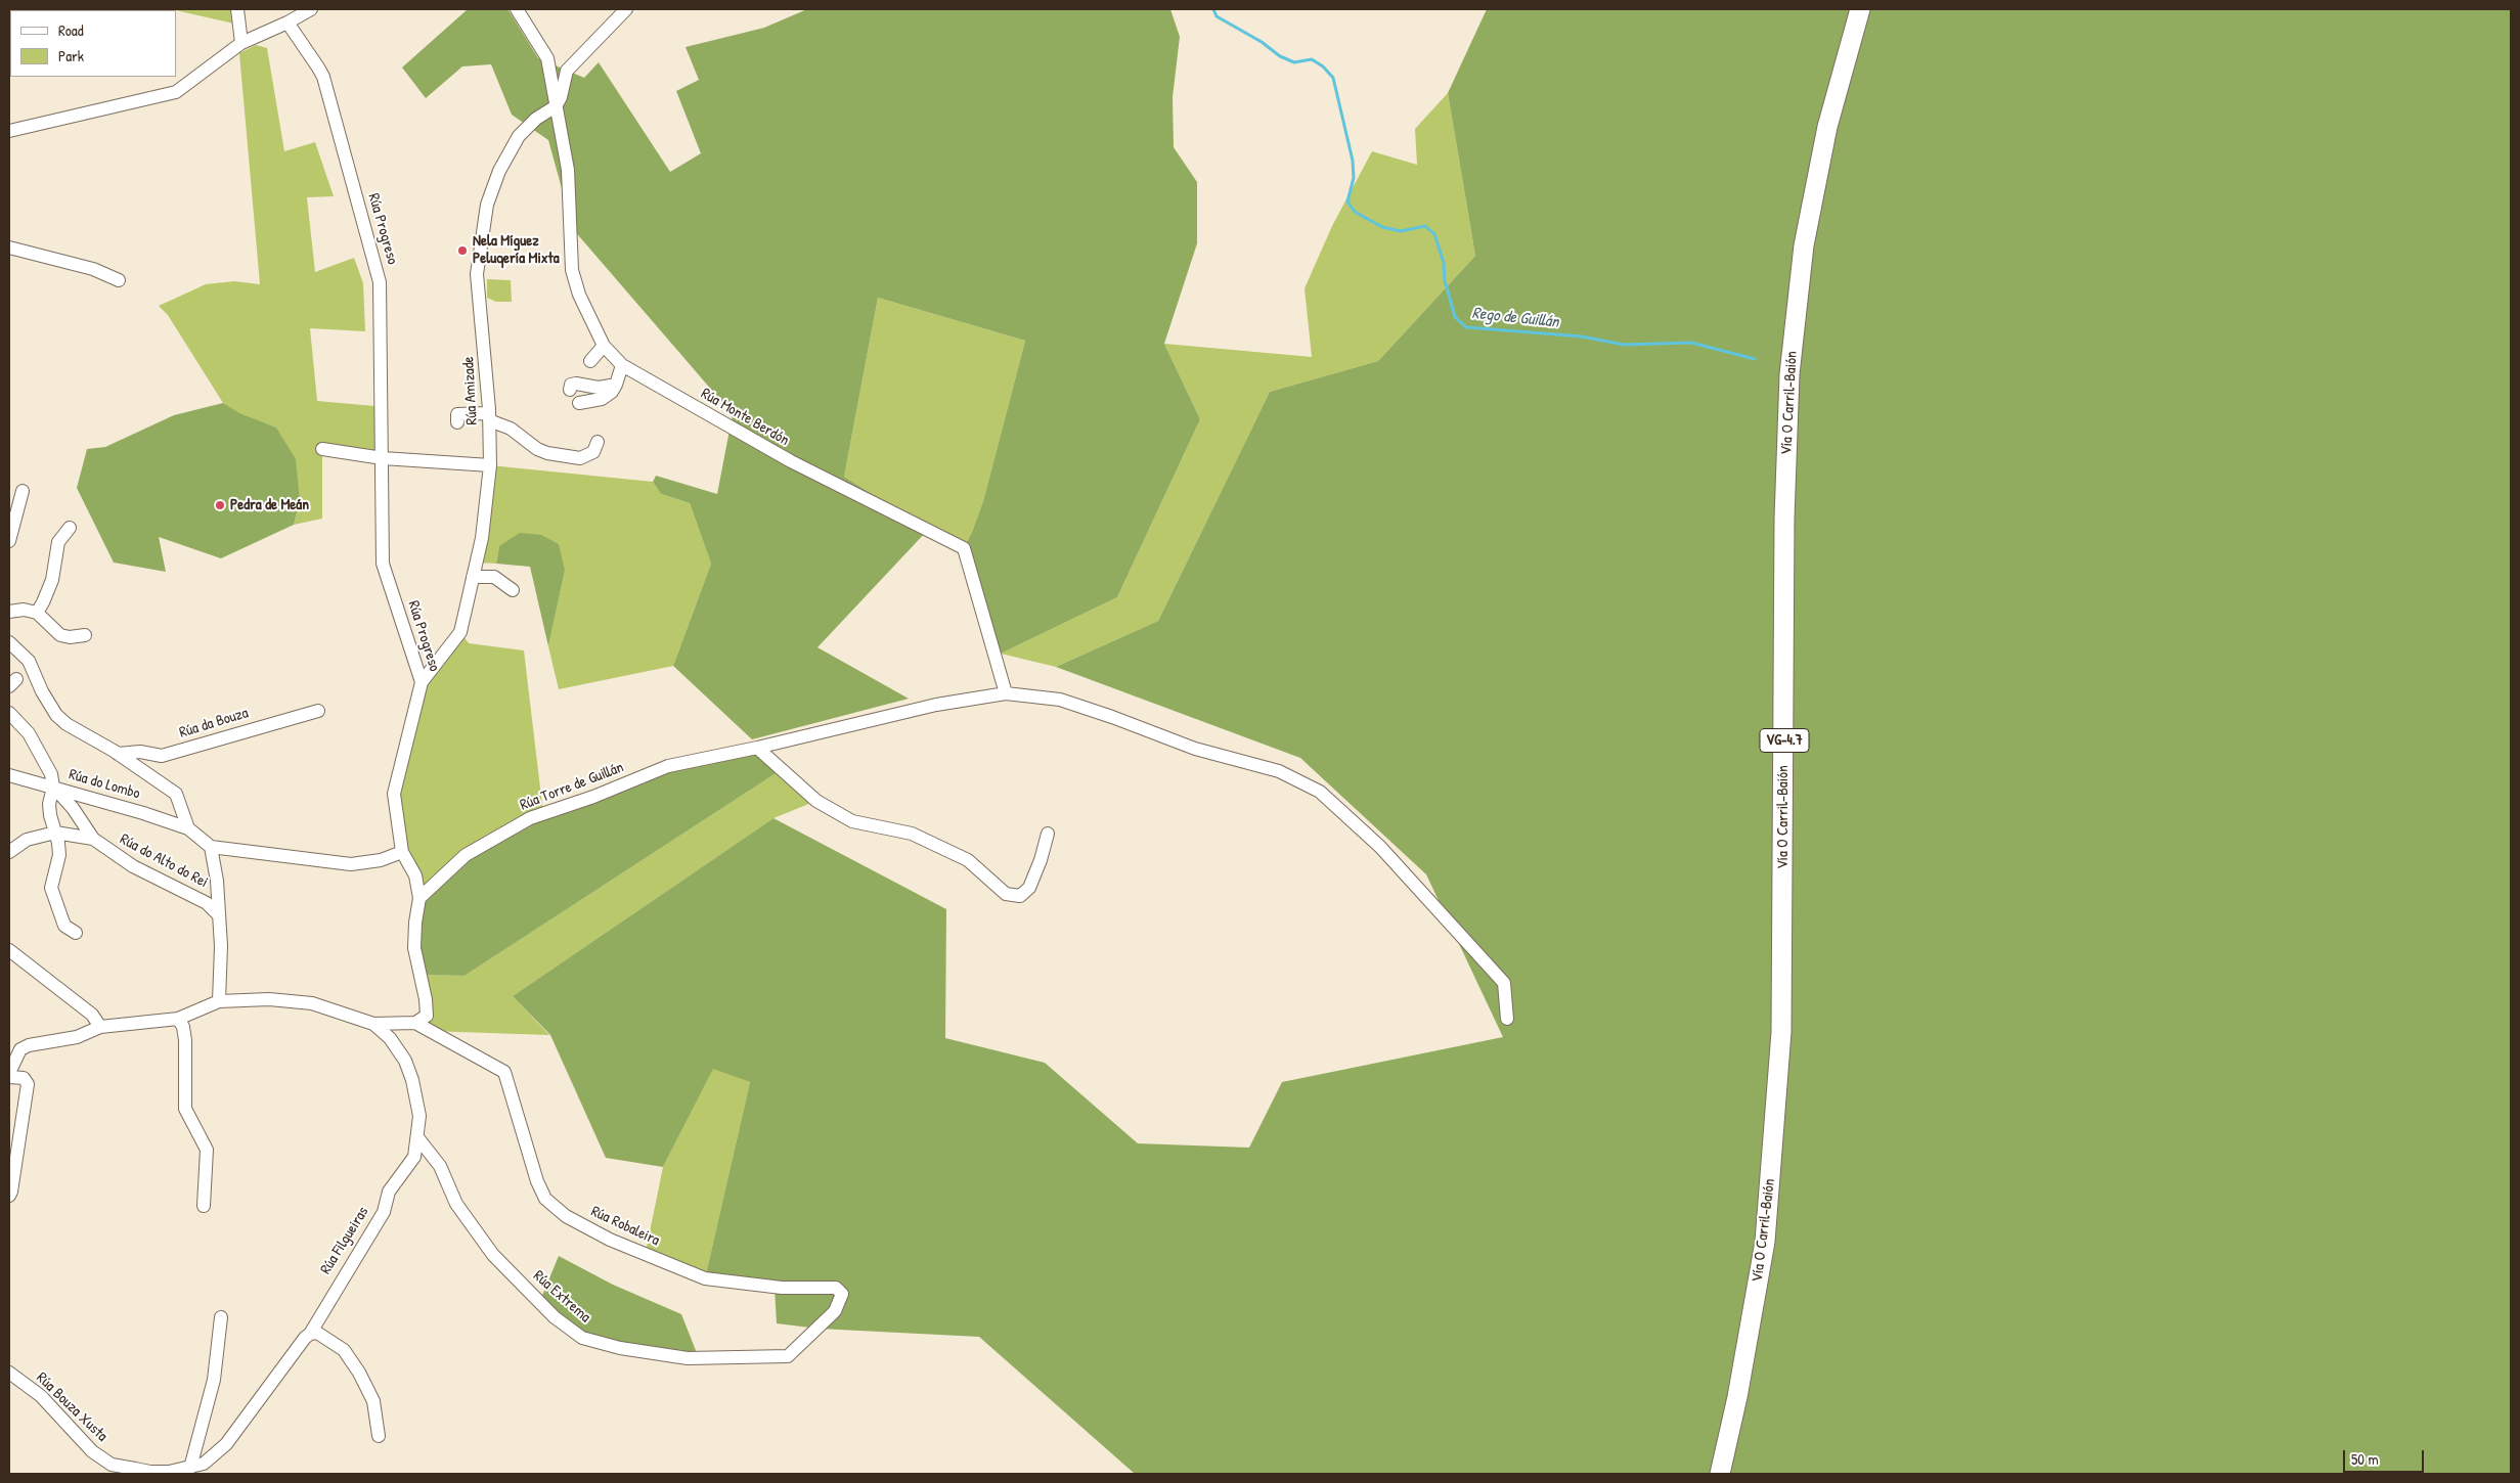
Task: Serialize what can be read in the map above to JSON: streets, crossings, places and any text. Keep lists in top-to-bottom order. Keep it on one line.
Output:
{"streets":{"highway":["Vía O Carril-Baión","VG-4.7"],"street":["Rúa Progreso","Rúa Amizade","Rúa Monte Berdón","Rúa da Bouza","Rúa do Lombo","Rúa Torre de Guillán","Rúa do Alto do Rei","Rúa Robaleira","Rúa Filgueiras","Rúa Extrema","Rúa Bouza Xusta"]},"crossings":[["Rúa Progreso","Rúa Amizade"],["Rúa Amizade","Rúa Monte Berdón"],["Rúa Monte Berdón","Rúa Torre de Guillán"],["Rúa do Lombo","Rúa do Alto do Rei"],["Rúa Robaleira","Rúa Extrema"],["Rúa Filgueiras","Rúa Extrema"],["Rúa Filgueiras","Rúa Bouza Xusta"]],"water":["Rego de Guillán"],"places":["Nela Míguez Peluqería Mixta","Pedra de Meán"],"legend":["Road","Park"],"scale_bar":"50 m"}
